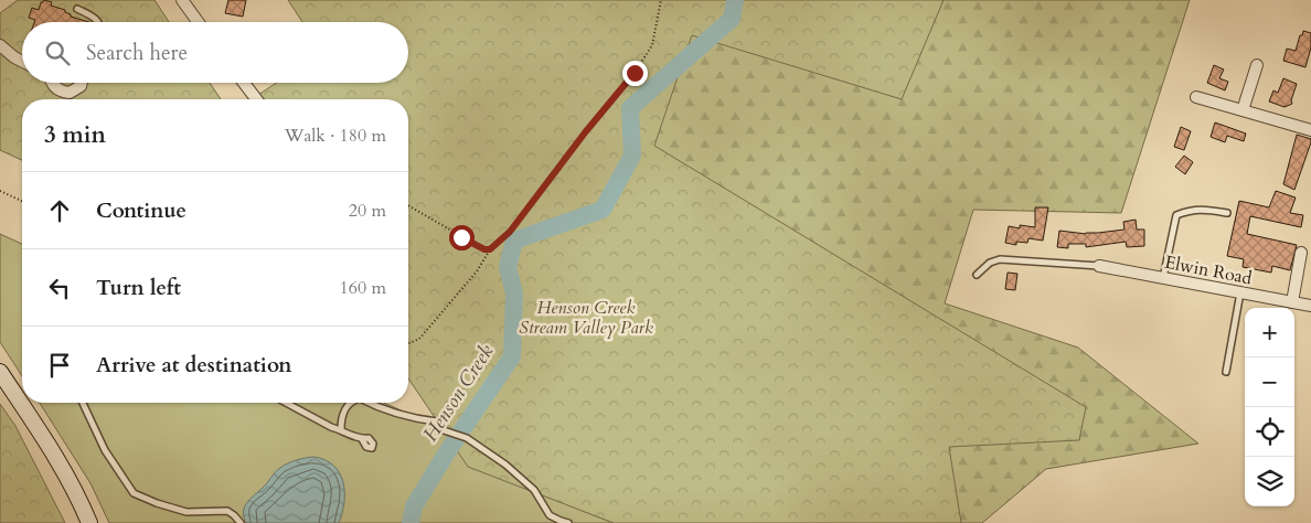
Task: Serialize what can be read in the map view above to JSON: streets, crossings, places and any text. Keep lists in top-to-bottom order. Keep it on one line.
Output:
{"streets":{"street":["Elwin Road"]},"water":["Henson Creek"],"parks":["Henson Creek Stream Valley Park"],"page":{"search":"Search here","heading":["3 min","Walk · 180 m"],"list":[["Continue","20 m"],["Turn left","160 m"],"Arrive at destination"],"map_buttons":["+","−"]}}
